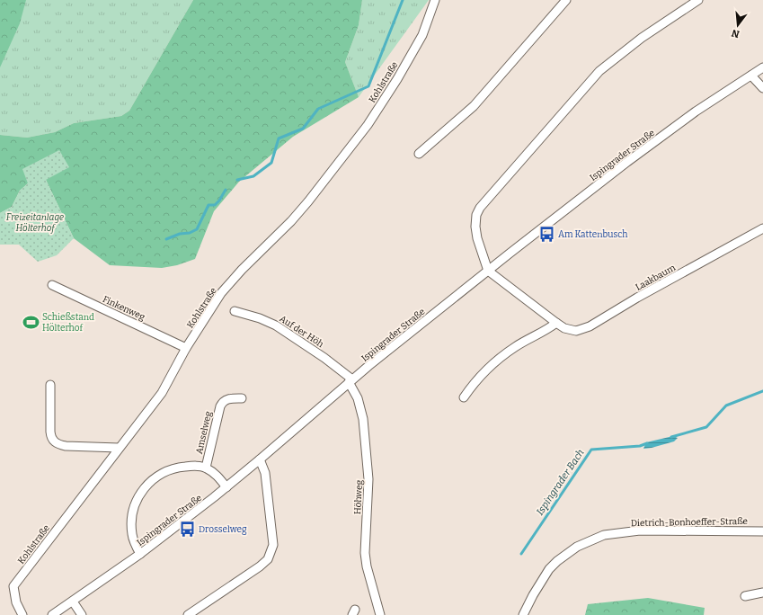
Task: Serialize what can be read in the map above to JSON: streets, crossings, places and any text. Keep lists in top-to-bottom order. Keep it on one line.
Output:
{"streets":{"street":["Kohlstraße","Ispingrader Straße","Laakbaum","Finkenweg","Auf der Höh","Amselweg","Höhweg","Dietrich-Bonhoeffer-Straße"]},"crossings":[["Kohlstraße","Finkenweg"],["Ispingrader Straße","Laakbaum"],["Ispingrader Straße","Auf der Höh"],["Ispingrader Straße","Amselweg"],["Ispingrader Straße","Höhweg"],["Auf der Höh","Höhweg"]],"water":["Ispingrader Bach"],"parks":["Freizeitanlage Hölterhof"],"places":{"bus stop":["Am Kattenbusch","Drosselweg"],"sports":["Schießstand Hölterhof"]},"north":"bottom"}
